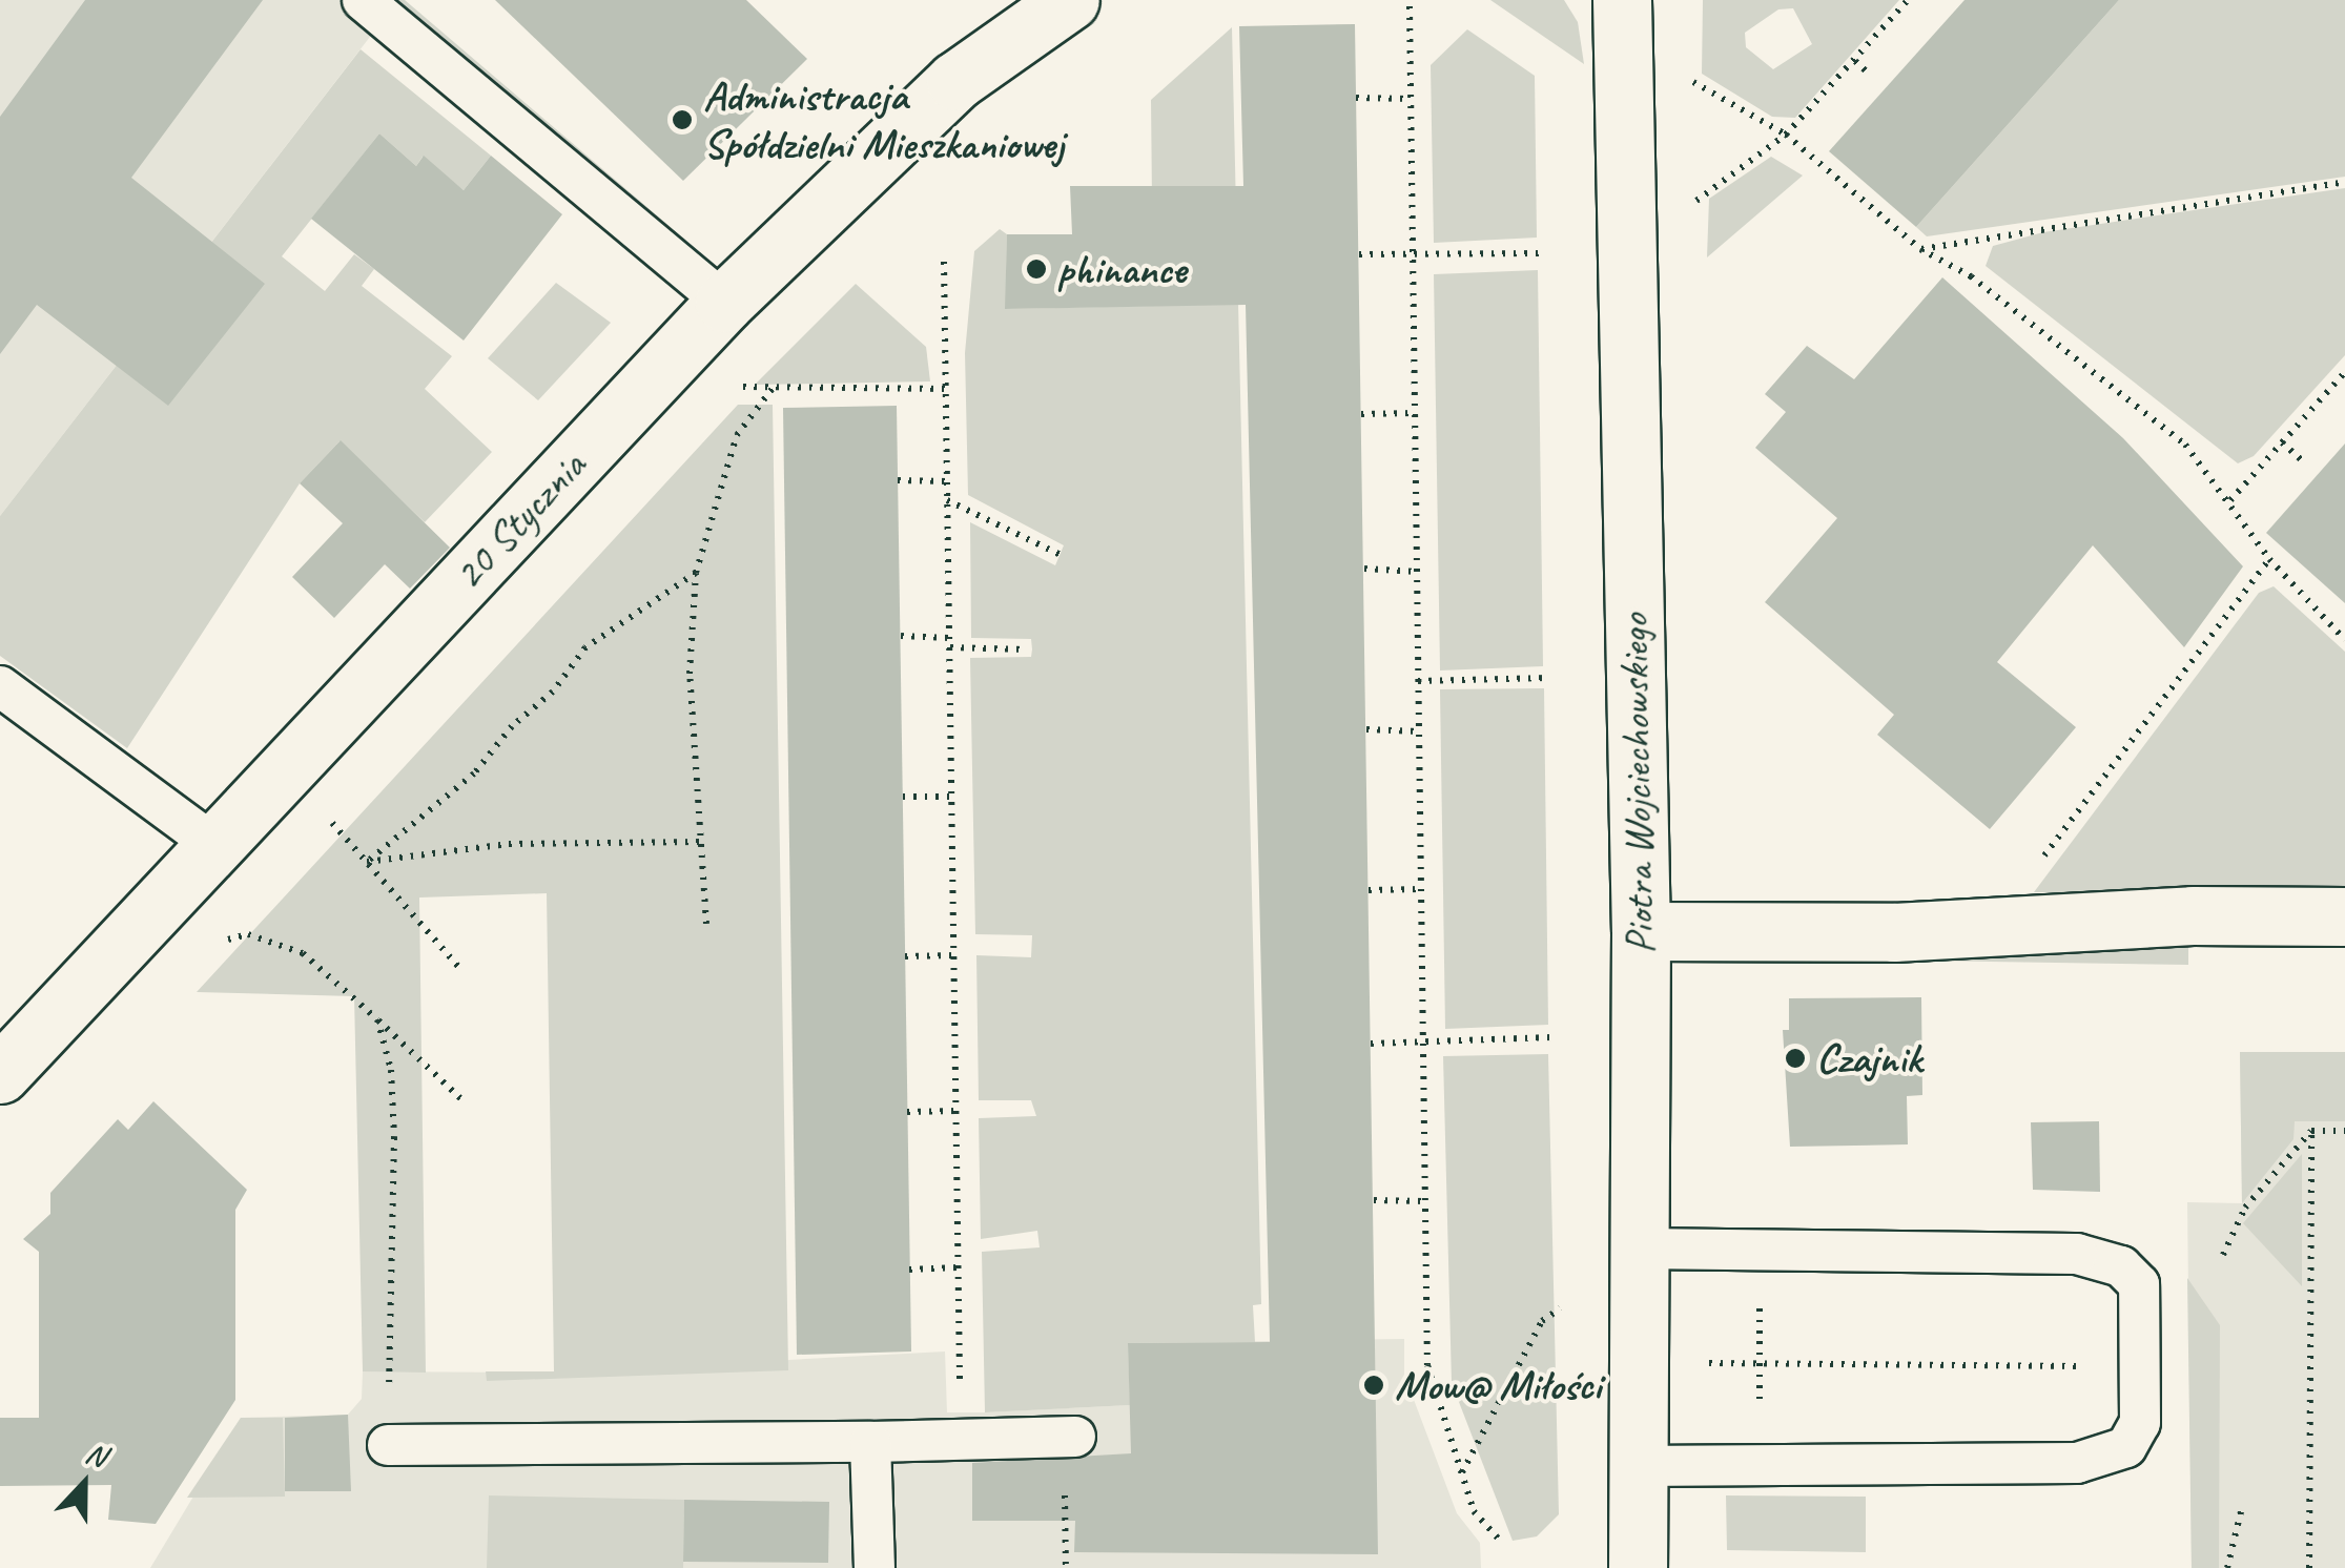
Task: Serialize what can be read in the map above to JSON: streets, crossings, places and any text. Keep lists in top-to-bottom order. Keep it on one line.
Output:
{"streets":{"street":["20 Stycznia","Piotra Wojciechowskiego"]},"places":["Administracja Spółdzielni Mieszkaniowej","phinance","Czajnik","Mow@ Miłości"],"north":"top"}
